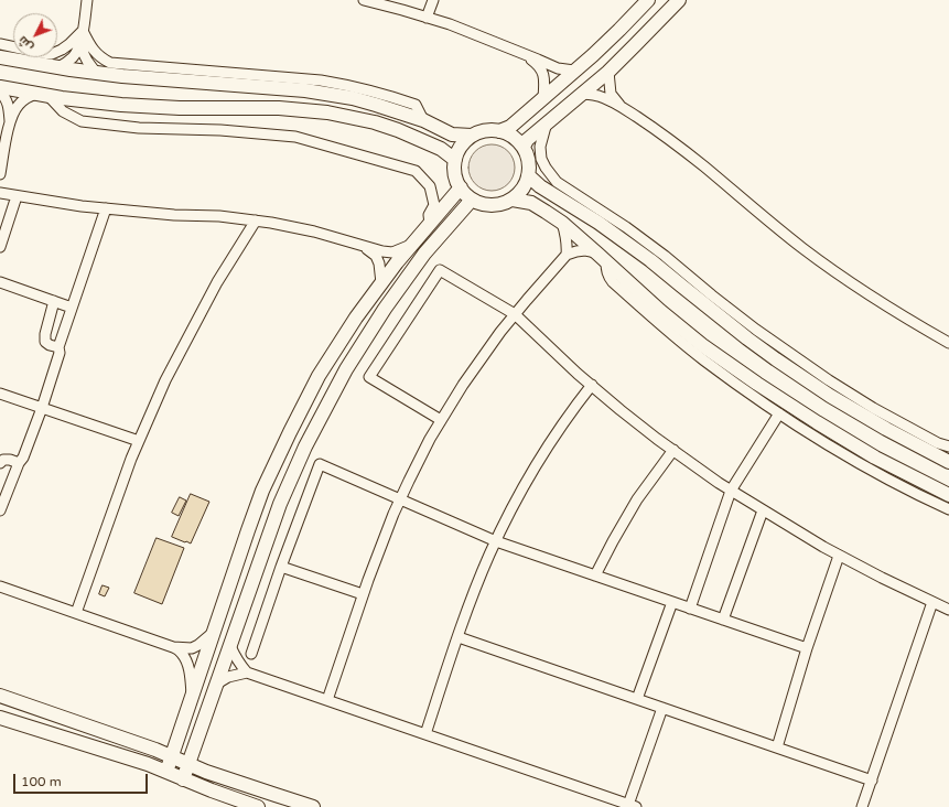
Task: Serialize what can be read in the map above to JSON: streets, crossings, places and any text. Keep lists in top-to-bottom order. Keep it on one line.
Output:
{"scale_bar":"100 m","north":"bottom left"}
